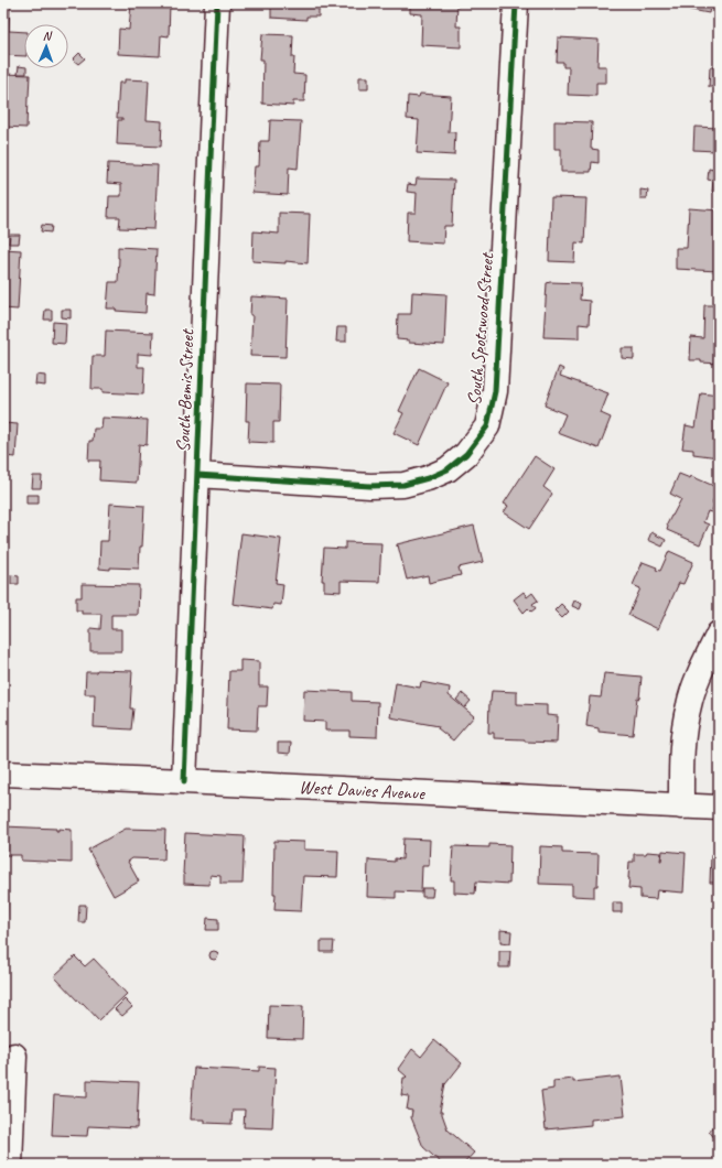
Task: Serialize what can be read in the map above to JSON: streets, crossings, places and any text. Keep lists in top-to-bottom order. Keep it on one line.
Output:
{"streets":{"street":["South Spotswood Street","South Bemis Street","West Davies Avenue"]},"crossings":[["South Spotswood Street","South Bemis Street"],["South Bemis Street","West Davies Avenue"]],"north":"top"}
